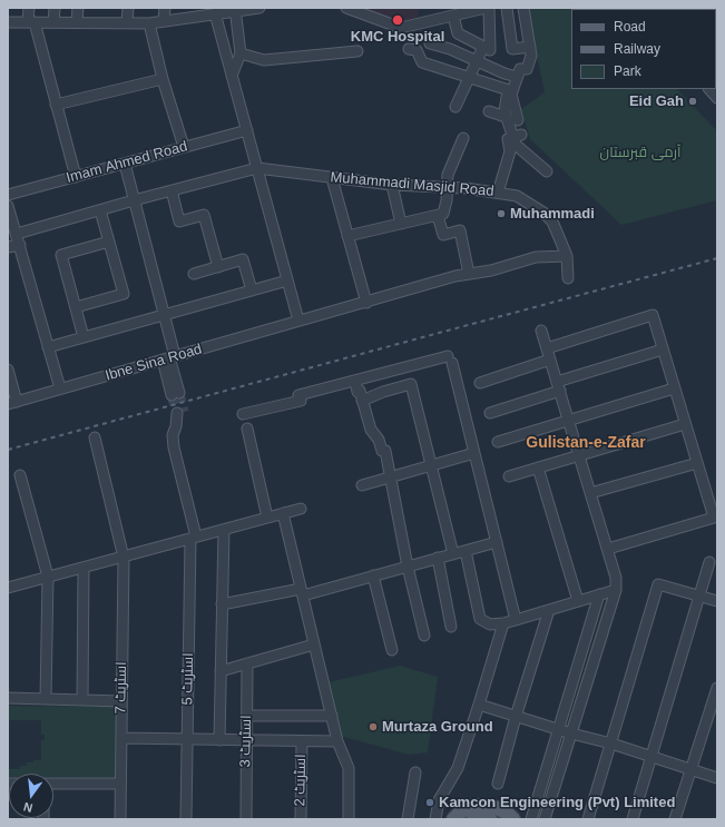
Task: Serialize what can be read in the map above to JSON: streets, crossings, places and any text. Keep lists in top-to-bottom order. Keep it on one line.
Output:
{"streets":{"street":["Imam Ahmed Road","Muhammadi Masjid Road","Ibne Sina Road","اسٹریٹ 5","اسٹریٹ 7","اسٹریٹ 3","اسٹریٹ 2"]},"crossings":[["Muhammadi Masjid Road","Ibne Sina Road"]],"districts":["Gulistan-e-Zafar"],"parks":["آرمی قبرستان"],"places":["KMC Hospital","Eid Gah","Muhammadi","Murtaza Ground","Kamcon Engineering (Pvt) Limited"],"legend":["Road","Railway","Park"],"north":"bottom"}
